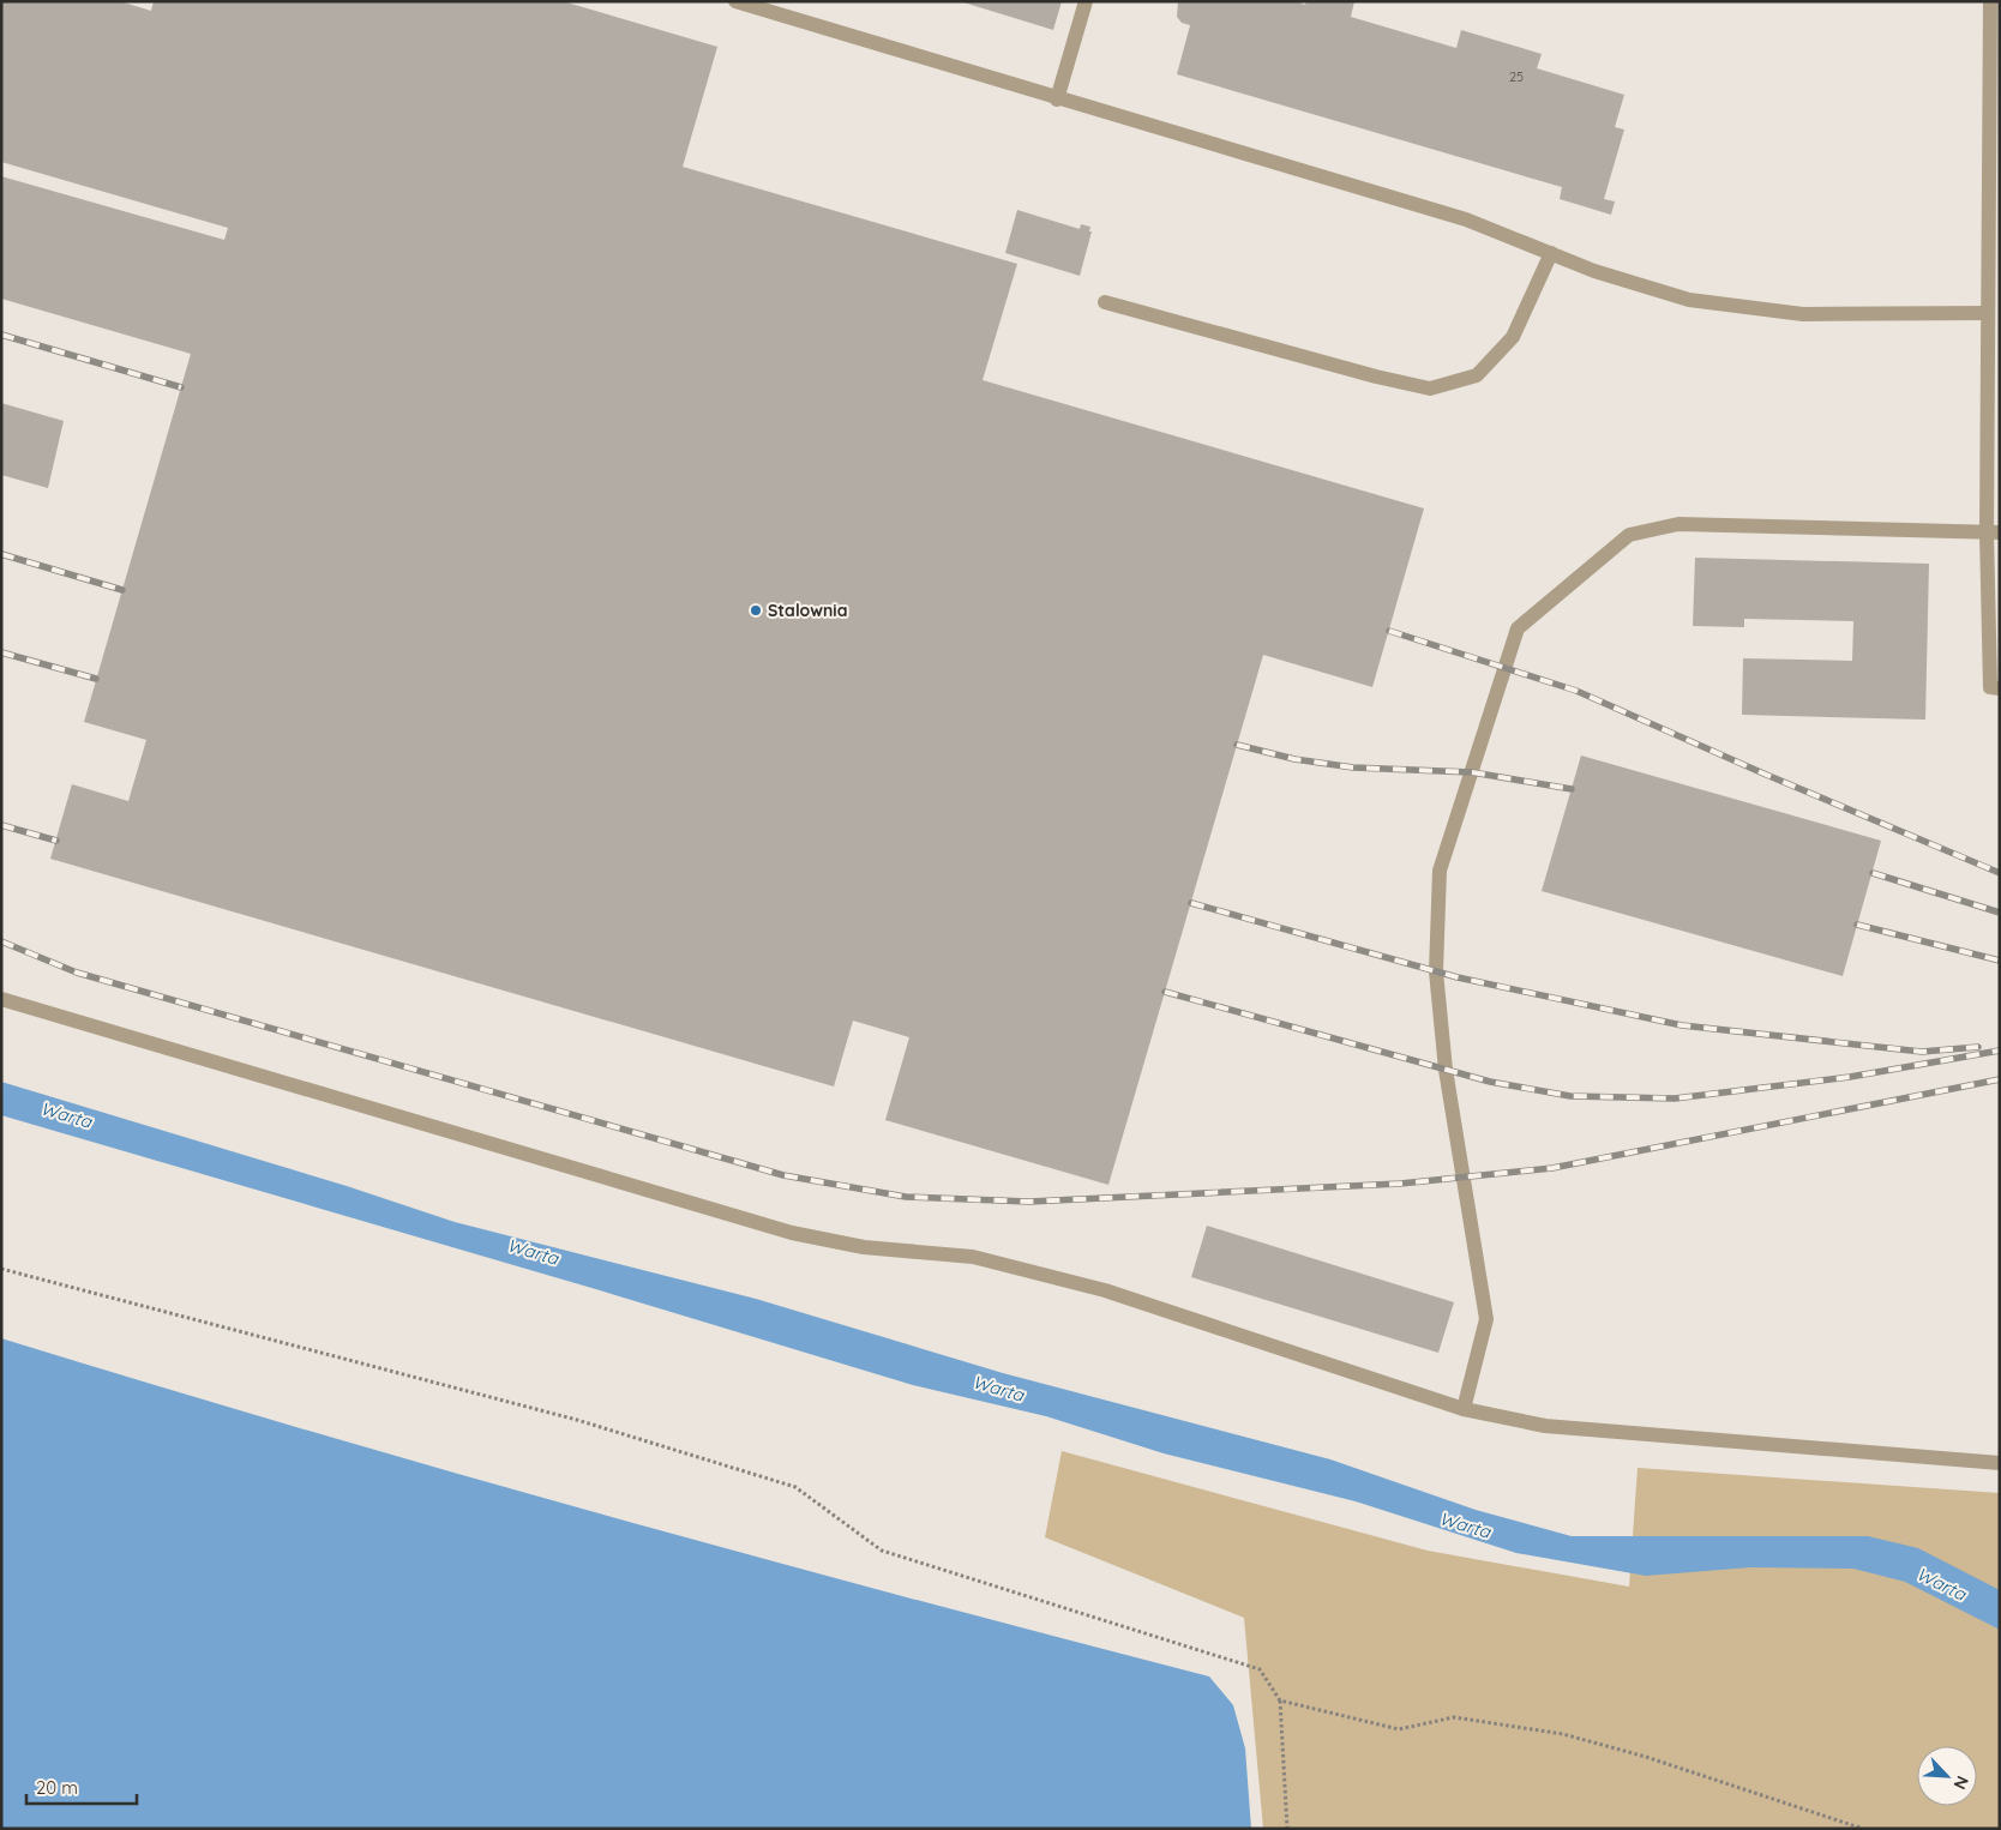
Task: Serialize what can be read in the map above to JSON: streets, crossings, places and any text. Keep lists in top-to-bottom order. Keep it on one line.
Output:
{"water":["Warta"],"places":["Stalownia"],"house_numbers":["25"],"scale_bar":"20 m","north":"bottom right"}
